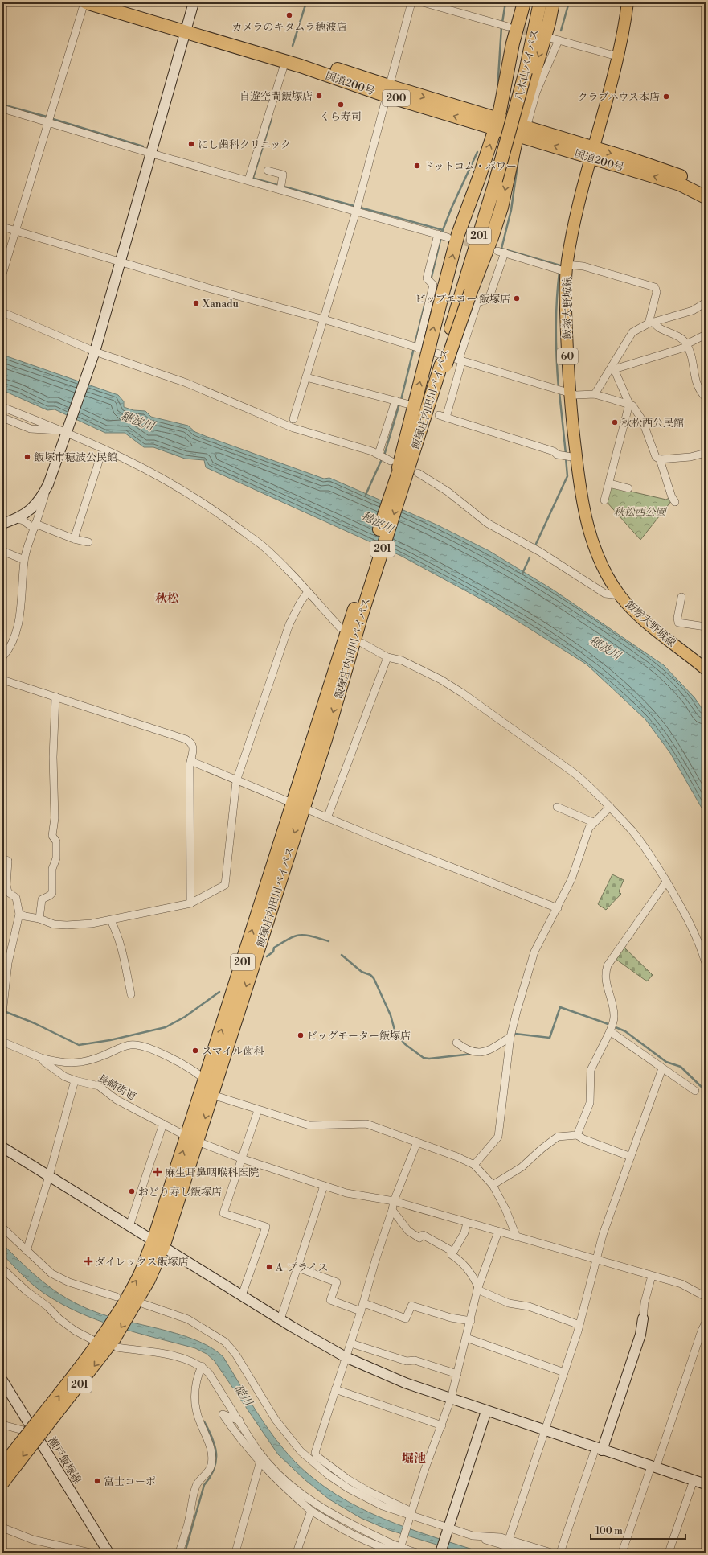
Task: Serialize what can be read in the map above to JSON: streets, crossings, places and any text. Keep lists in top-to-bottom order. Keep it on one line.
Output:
{"streets":{"highway":["八木山バイパス","国道200号","200","201","飯塚庄内田川バイパス"],"main road":["飯塚大野城線","60"],"street":["長崎街道","瀬戸飯塚線"]},"crossings":[["八木山バイパス","国道200号"],["八木山バイパス","飯塚庄内田川バイパス"],["国道200号","飯塚大野城線"],["国道200号","飯塚庄内田川バイパス"],["飯塚庄内田川バイパス","長崎街道"],["飯塚庄内田川バイパス","瀬戸飯塚線"]],"districts":["秋松","堀池"],"water":["穂波川","碇川"],"parks":["秋松西公園"],"places":{"other":["カメラのキタムラ穂波店","自遊空間飯塚店","クラブハウス本店","くら寿司","にし歯科クリニック","ドットコム・パワー","ビップエコー 飯塚店","Xanadu","秋松西公民館","飯塚市穂波公民館","ビッグモーター飯塚店","スマイル歯科","おどり寿し飯塚店","A-プライス","富士コーポ"],"health":["麻生耳鼻咽喉科医院","ダイレックス飯塚店"]},"scale_bar":"100 m"}
